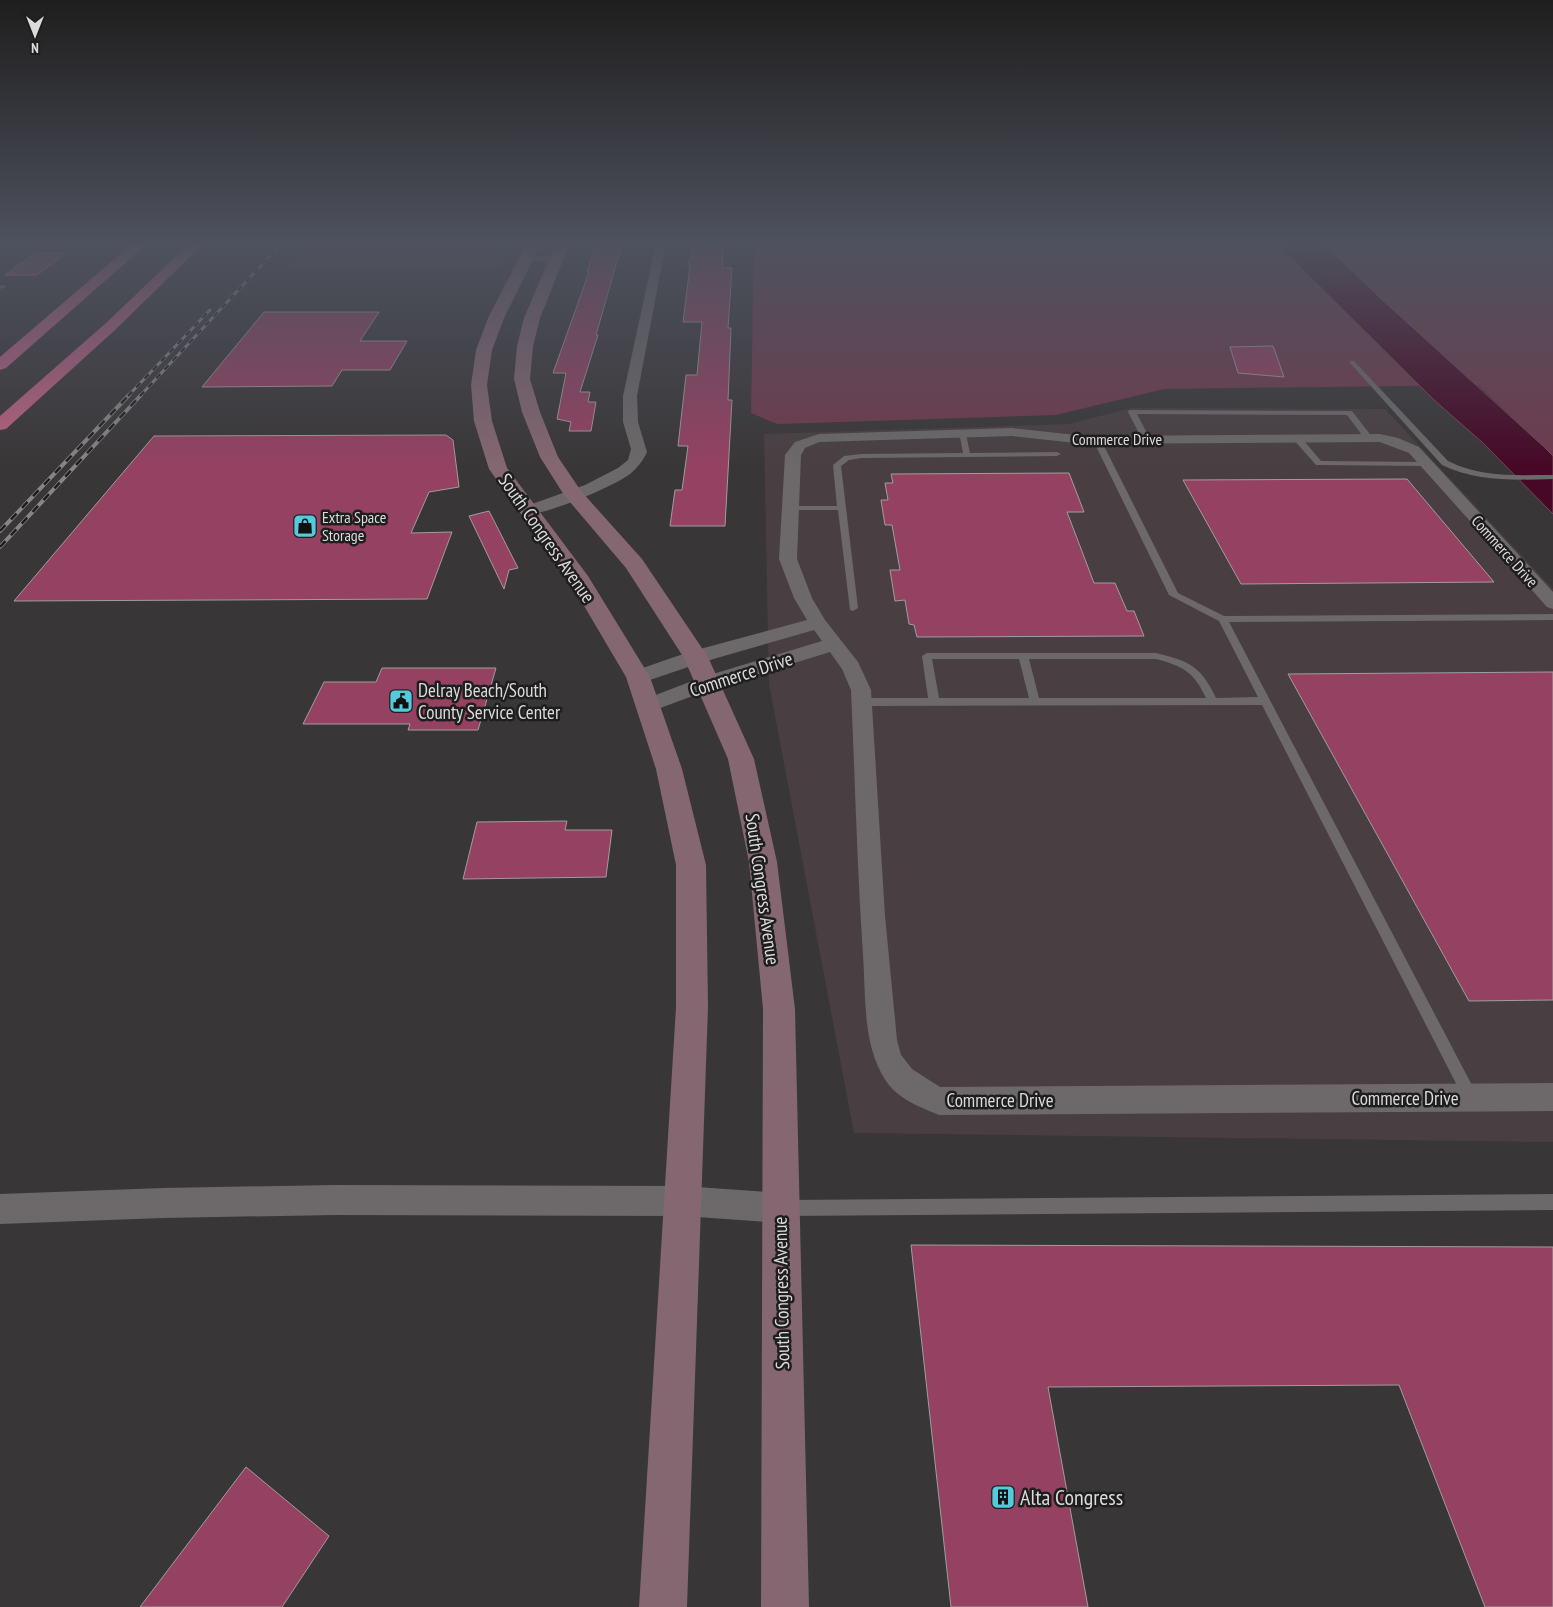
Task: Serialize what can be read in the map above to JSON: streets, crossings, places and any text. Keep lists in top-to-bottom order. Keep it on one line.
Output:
{"streets":{"main road":["South Congress Avenue"],"street":["Commerce Drive"]},"crossings":[["Commerce Drive","South Congress Avenue"]],"places":{"shop":["Extra Space Storage"],"public building":["Delray Beach/South County Service Center"],"building":["Alta Congress"]},"north":"bottom"}
